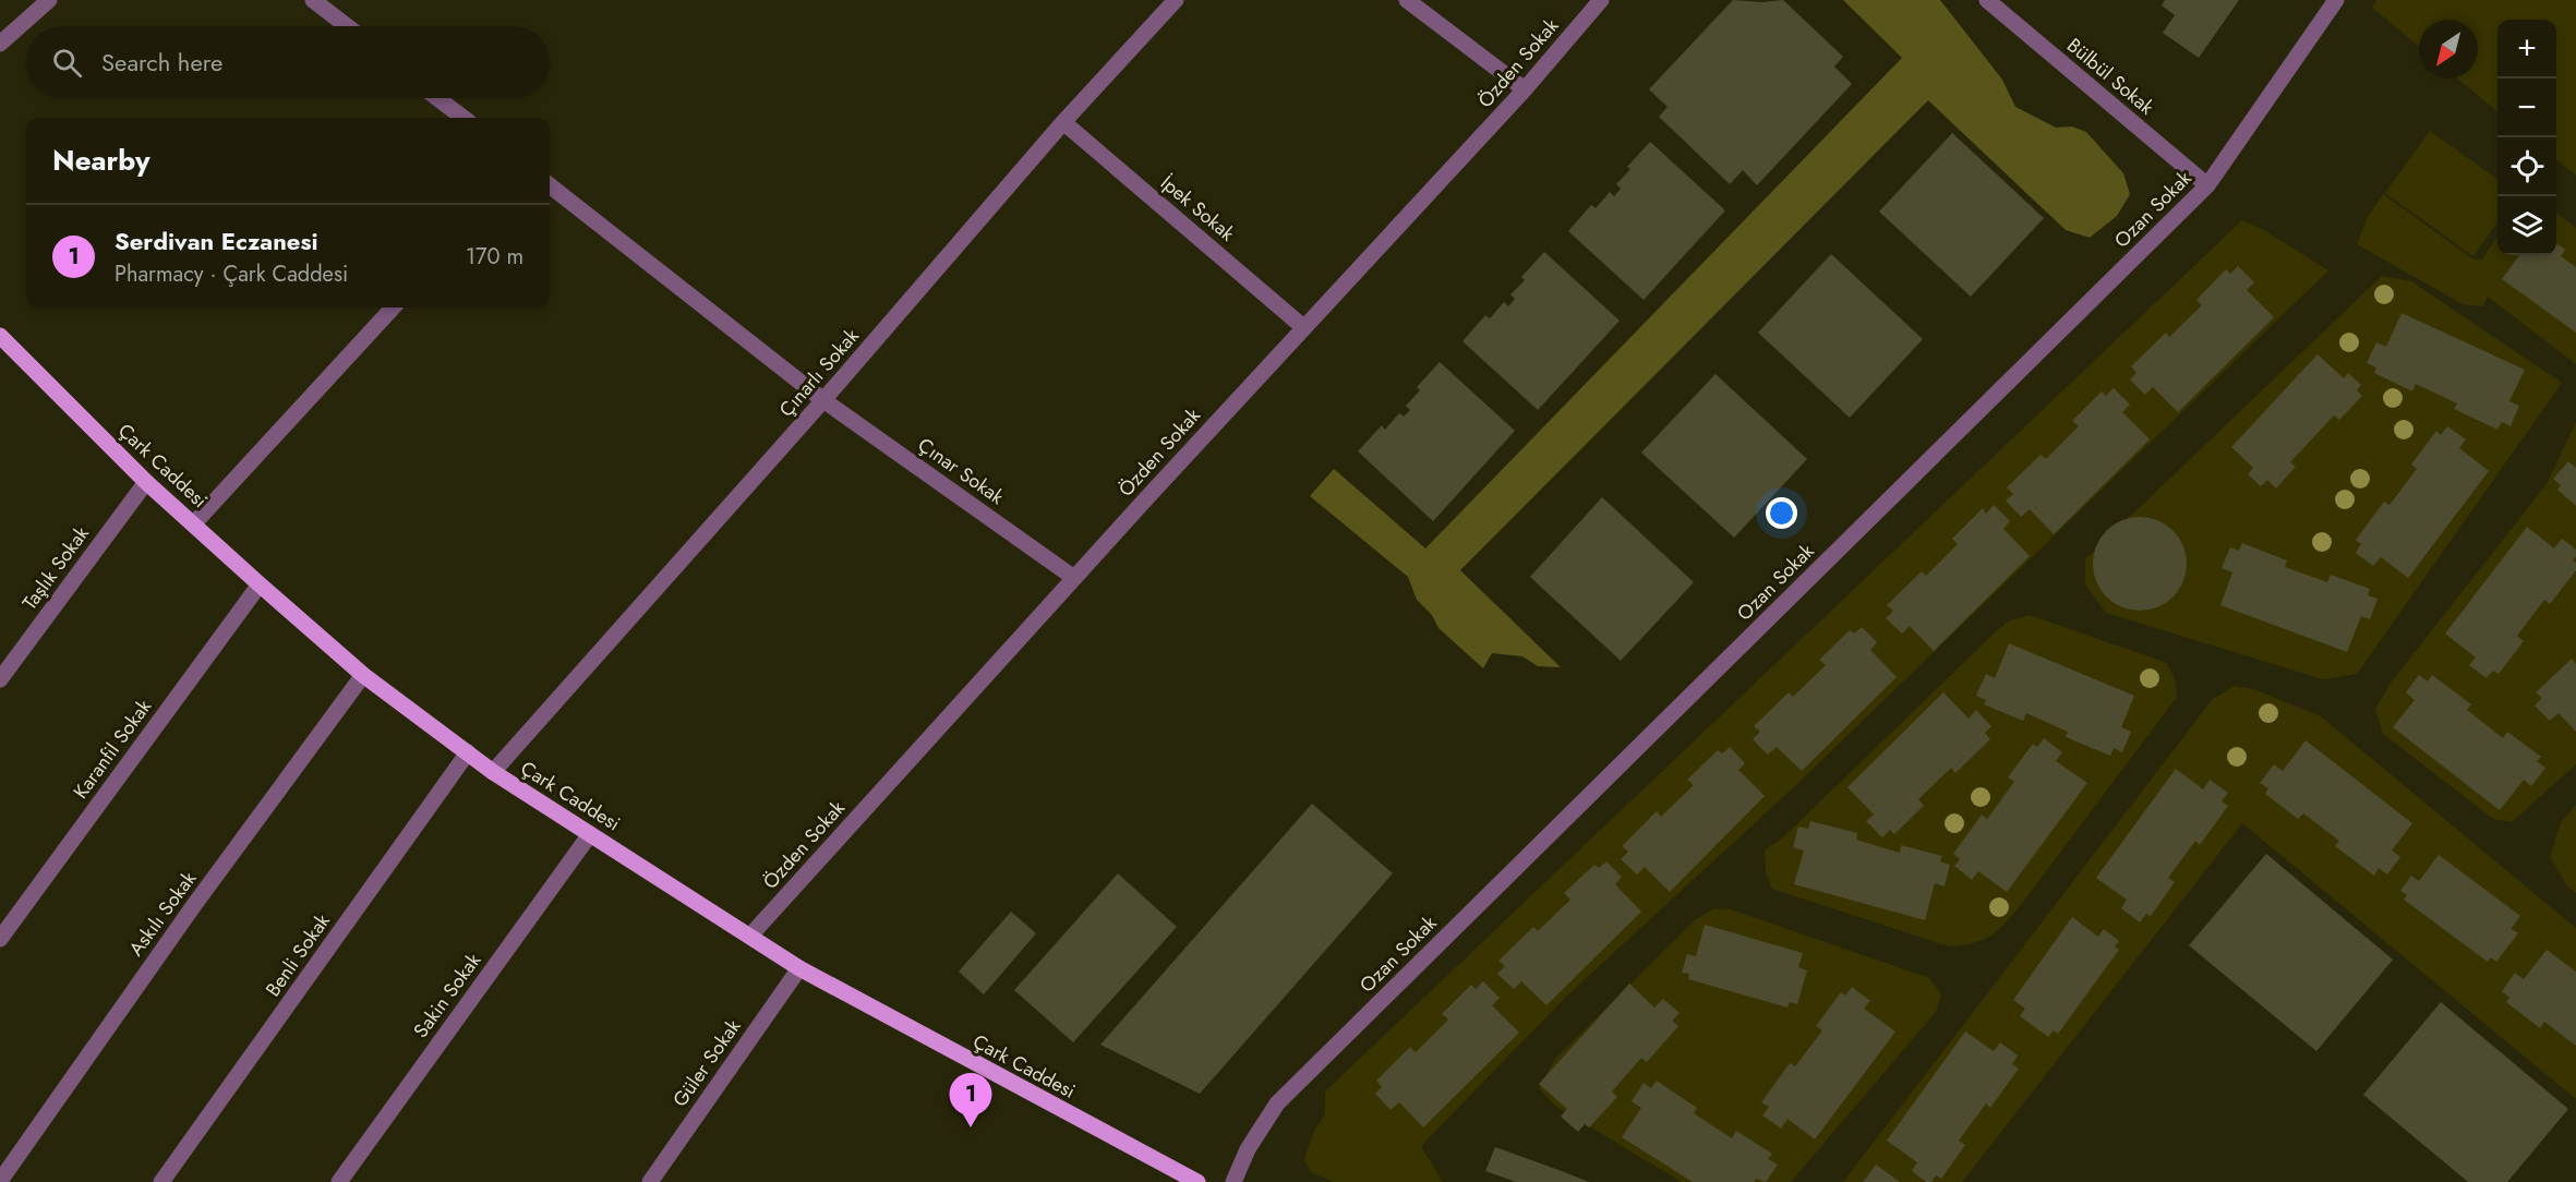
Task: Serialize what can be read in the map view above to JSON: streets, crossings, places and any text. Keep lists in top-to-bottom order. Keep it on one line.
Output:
{"streets":{"main road":["Çark Caddesi"],"street":["Özden Sokak","Bülbül Sokak","İpek Sokak","Ozan Sokak","Çınarlı Sokak","Çınar Sokak","Taşlık Sokak","Karanfil Sokak","Askılı Sokak","Benli Sokak","Sakin Sokak","Güler Sokak"]},"crossings":[["Özden Sokak","İpek Sokak"],["Özden Sokak","Çark Caddesi"],["Özden Sokak","Çınar Sokak"],["Bülbül Sokak","Ozan Sokak"],["İpek Sokak","Çınarlı Sokak"],["Çınarlı Sokak","Çark Caddesi"],["Çınarlı Sokak","Çınar Sokak"],["Çark Caddesi","Taşlık Sokak"],["Çark Caddesi","Karanfil Sokak"],["Çark Caddesi","Askılı Sokak"],["Çark Caddesi","Benli Sokak"],["Çark Caddesi","Sakin Sokak"],["Çark Caddesi","Güler Sokak"]],"north":"bottom left","page":{"map_buttons":["+","−"],"search":"Search here","heading":"Nearby","list":[{"mark":"1","name":"Serdivan Eczanesi","note":"Pharmacy · Çark Caddesi","value":"170 m"}],"pins":"1"}}
